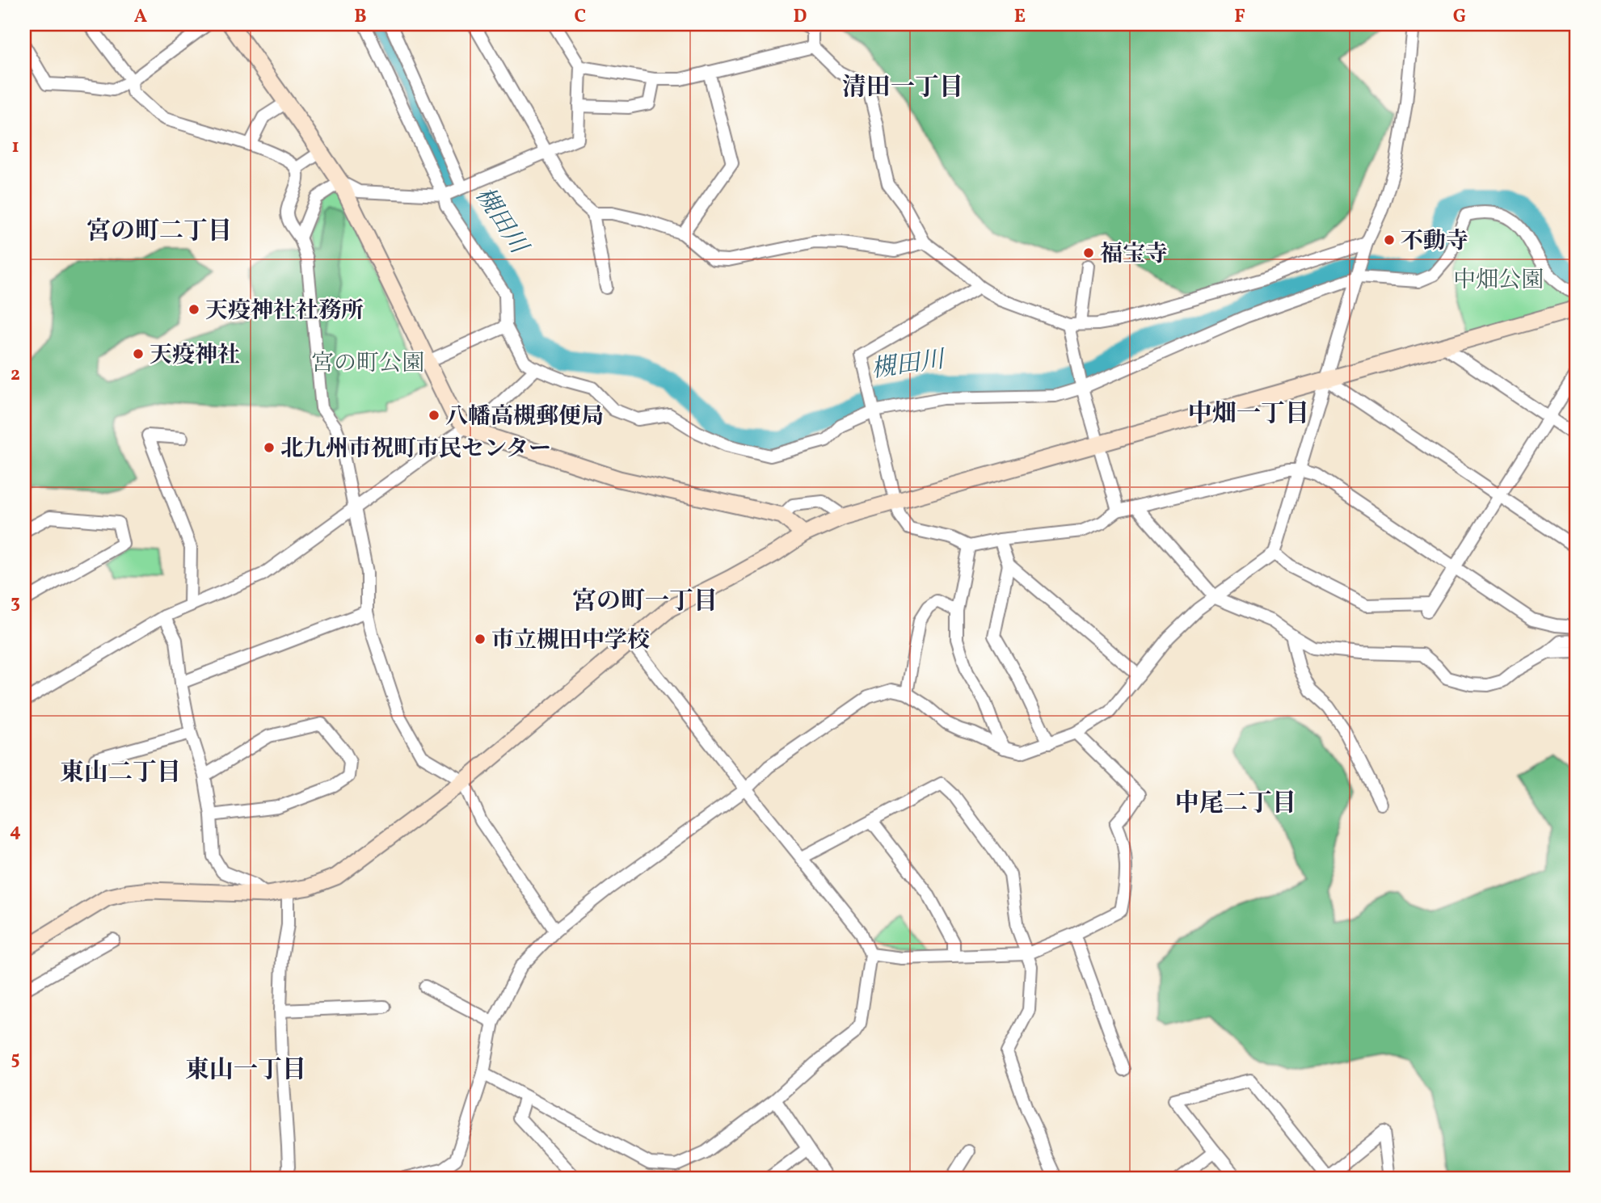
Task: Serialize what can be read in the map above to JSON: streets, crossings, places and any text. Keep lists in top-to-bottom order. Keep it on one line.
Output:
{"districts":["清田一丁目","宮の町二丁目","中畑一丁目","宮の町一丁目","東山二丁目","中尾二丁目","東山一丁目"],"water":["槻田川"],"parks":["中畑公園","宮の町公園"],"places":["不動寺","福宝寺","天疫神社社務所","天疫神社","八幡高槻郵便局","北九州市祝町市民センター","市立槻田中学校"],"grid":{"columns":["A","B","C","D","E","F","G"],"rows":["1","2","3","4","5"]}}
